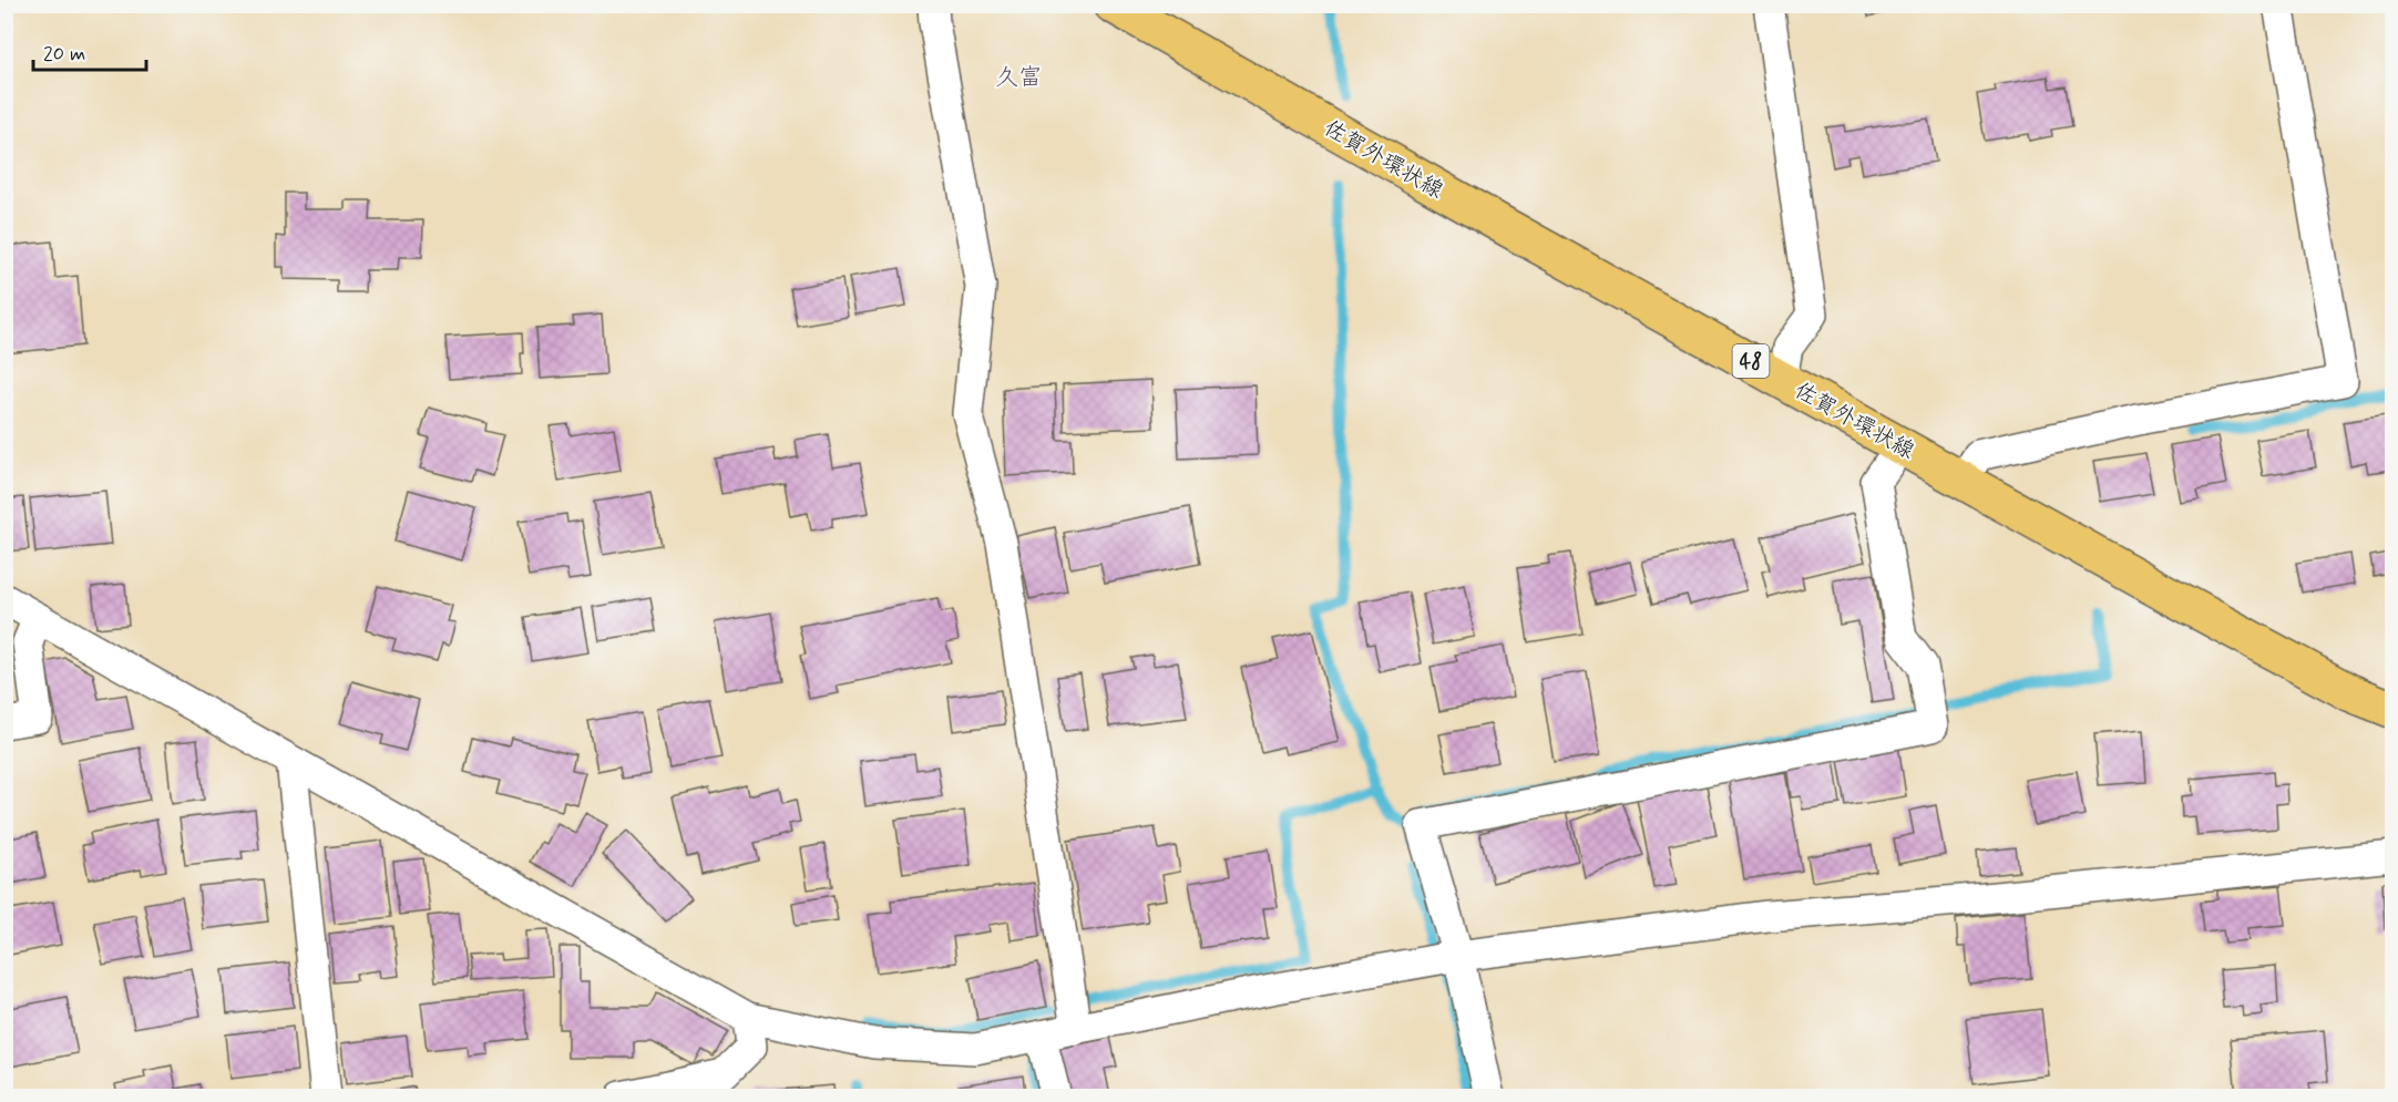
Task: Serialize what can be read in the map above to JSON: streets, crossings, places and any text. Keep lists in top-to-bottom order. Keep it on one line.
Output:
{"streets":{"main road":["佐賀外環状線","48"]},"districts":["久富"],"scale_bar":"20 m"}
